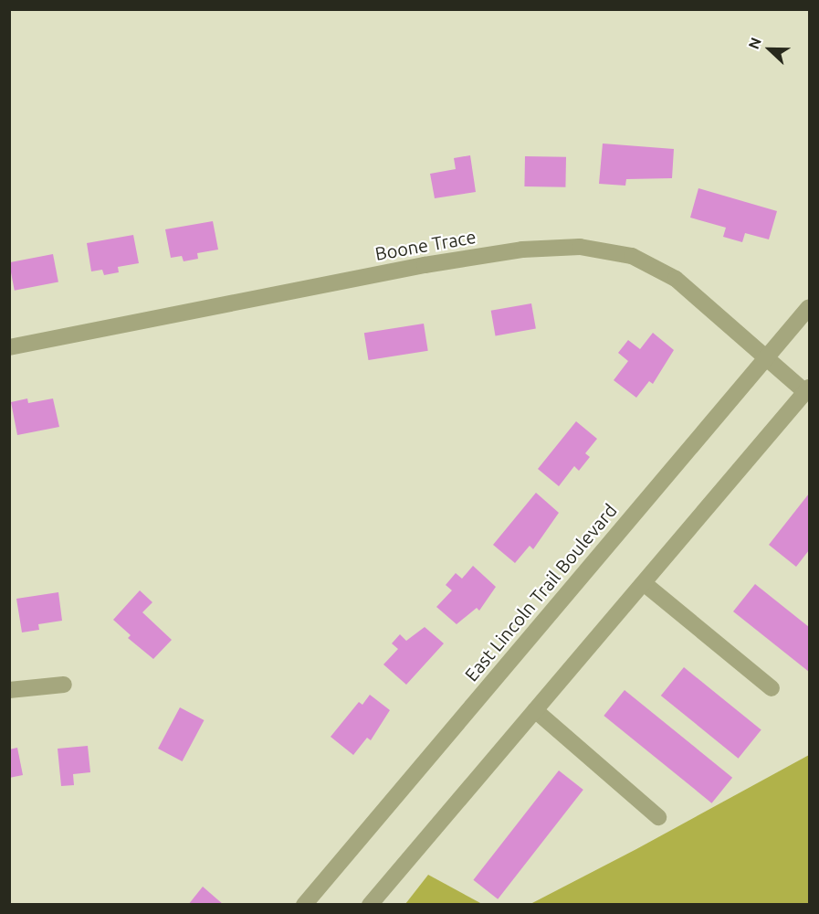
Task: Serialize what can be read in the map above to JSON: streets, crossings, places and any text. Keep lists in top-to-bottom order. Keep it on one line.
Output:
{"streets":{"street":["Boone Trace","East Lincoln Trail Boulevard"]},"crossings":[["Boone Trace","East Lincoln Trail Boulevard"]],"north":"left"}
